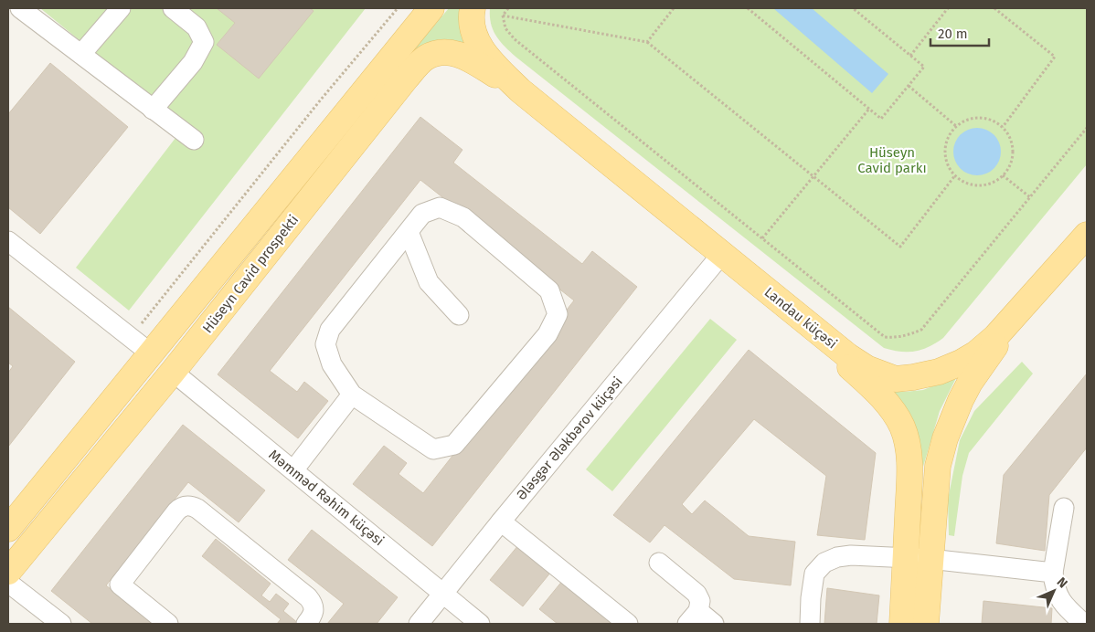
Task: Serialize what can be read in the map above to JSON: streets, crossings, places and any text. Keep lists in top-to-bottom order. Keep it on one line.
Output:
{"streets":{"main road":["Hüseyn Cavid prospekti","Landau küçəsi"],"street":["Ələsgər Ələkbərov küçəsi","Məmməd Rəhim küçəsi"]},"crossings":[["Hüseyn Cavid prospekti","Landau küçəsi"],["Hüseyn Cavid prospekti","Məmməd Rəhim küçəsi"],["Landau küçəsi","Ələsgər Ələkbərov küçəsi"],["Ələsgər Ələkbərov küçəsi","Məmməd Rəhim küçəsi"]],"parks":["Hüseyn Cavid parkı"],"scale_bar":"20 m","north":"top right"}
